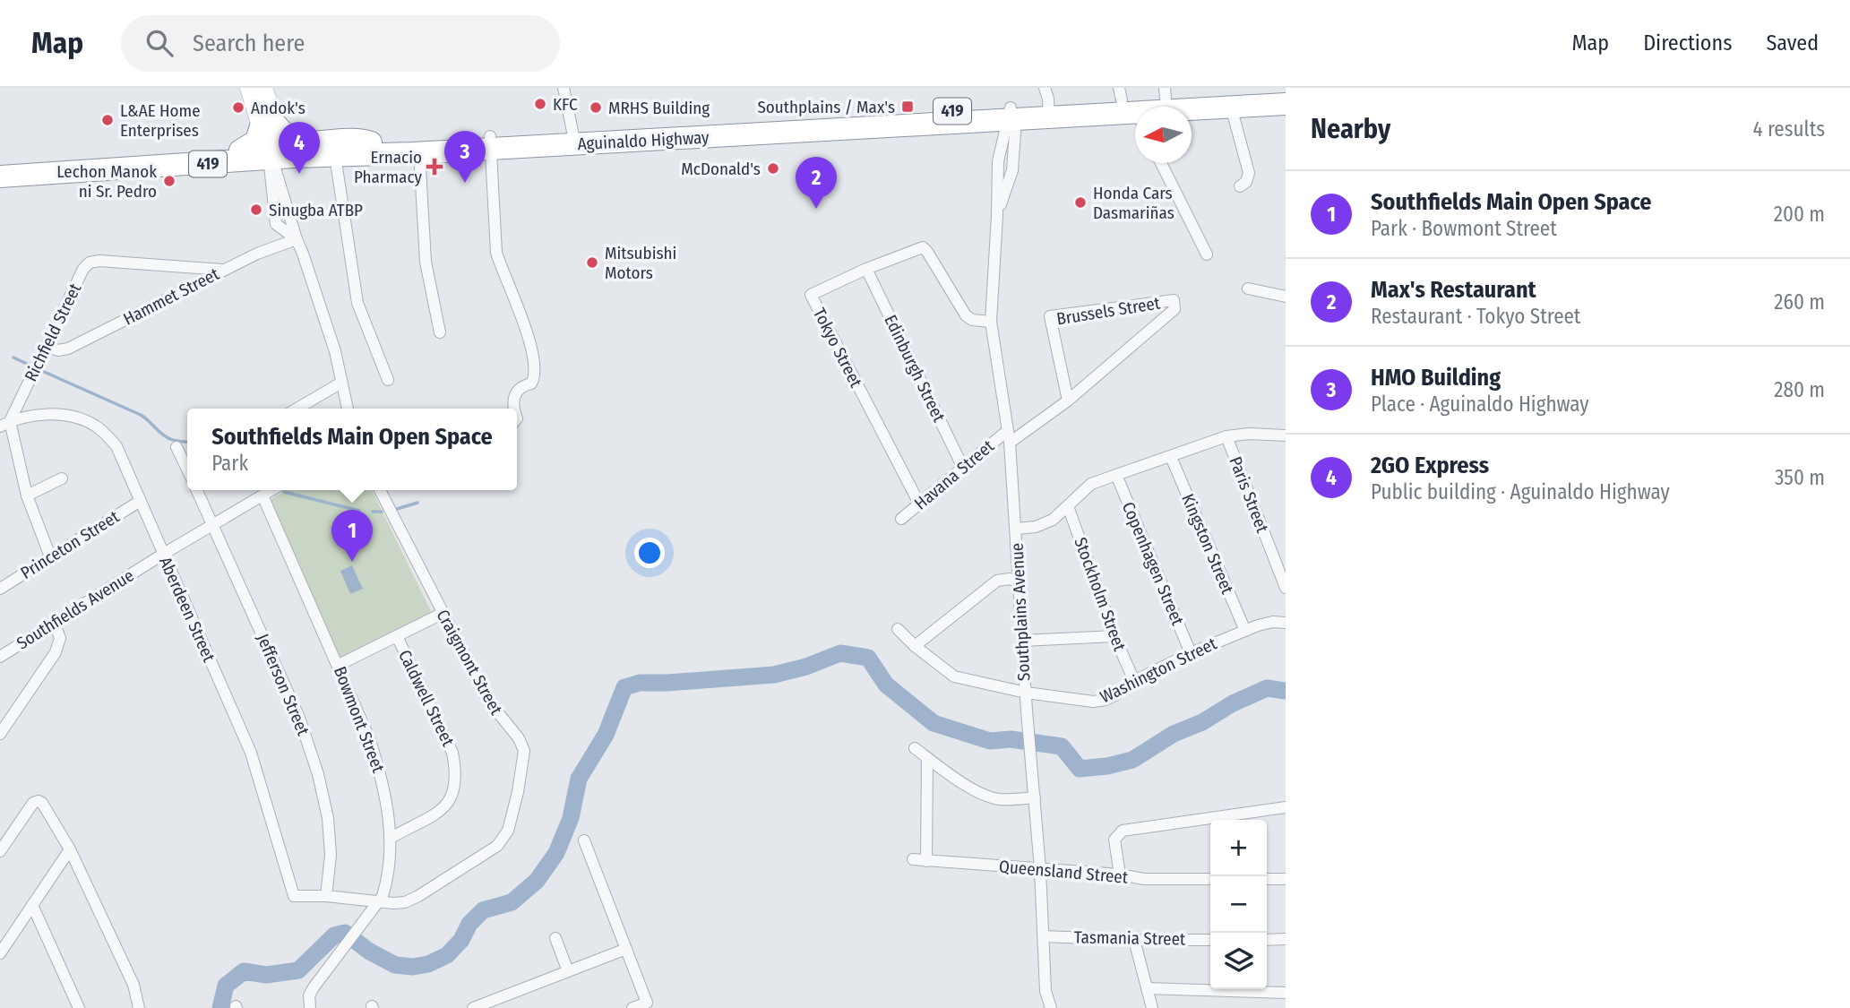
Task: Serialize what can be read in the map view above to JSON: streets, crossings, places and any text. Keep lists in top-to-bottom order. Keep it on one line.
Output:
{"streets":{"highway":["419","Aguinaldo Highway"],"street":["Hammet Street","Brussels Street","Richfield Street","Tokyo Street","Edinburgh Street","Havana Street","Paris Street","Kingston Street","Princeton Street","Copenhagen Street","Stockholm Street","Southfields Avenue","Aberdeen Street","Southplains Avenue","Craigmont Street","Washington Street","Jefferson Street","Caldwell Street","Bowmont Street","Queensland Street","Tasmania Street"]},"crossings":[["Aguinaldo Highway","Southplains Avenue"],["Hammet Street","Richfield Street"],["Brussels Street","Havana Street"],["Richfield Street","Aberdeen Street"],["Tokyo Street","Edinburgh Street"],["Tokyo Street","Havana Street"],["Tokyo Street","Southplains Avenue"],["Edinburgh Street","Havana Street"],["Havana Street","Southplains Avenue"],["Kingston Street","Washington Street"],["Princeton Street","Aberdeen Street"],["Copenhagen Street","Washington Street"],["Stockholm Street","Washington Street"],["Southfields Avenue","Aberdeen Street"],["Southfields Avenue","Jefferson Street"],["Southfields Avenue","Bowmont Street"],["Aberdeen Street","Craigmont Street"],["Southplains Avenue","Washington Street"],["Southplains Avenue","Queensland Street"],["Southplains Avenue","Tasmania Street"],["Craigmont Street","Jefferson Street"],["Craigmont Street","Bowmont Street"],["Caldwell Street","Bowmont Street"]],"places":{"other":["KFC","Andok's","MRHS Building","L&AE Home Enterprises","McDonald's","Lechon Manok ni Sr. Pedro","Honda Cars Dasmariñas","Sinugba ATBP","Mitsubishi Motors"],"transit":["Southplains / Max's"],"health":["Ernacio Pharmacy"]},"north":"left","page":{"header":"Map","search":"Search here","nav":["Map","Directions","Saved"],"heading":["Nearby","4 results"],"pins":["4","3","2","1"],"list":[{"mark":"1","name":"Southfields Main Open Space","note":"Park · Bowmont Street","value":"200 m"},{"mark":"2","name":"Max's Restaurant","note":"Restaurant · Tokyo Street","value":"260 m"},{"mark":"3","name":"HMO Building","note":"Place · Aguinaldo Highway","value":"280 m"},{"mark":"4","name":"2GO Express","note":"Public building · Aguinaldo Highway","value":"350 m"}],"popup":["Southfields Main Open Space","Park"],"map_buttons":["+","−"]}}
